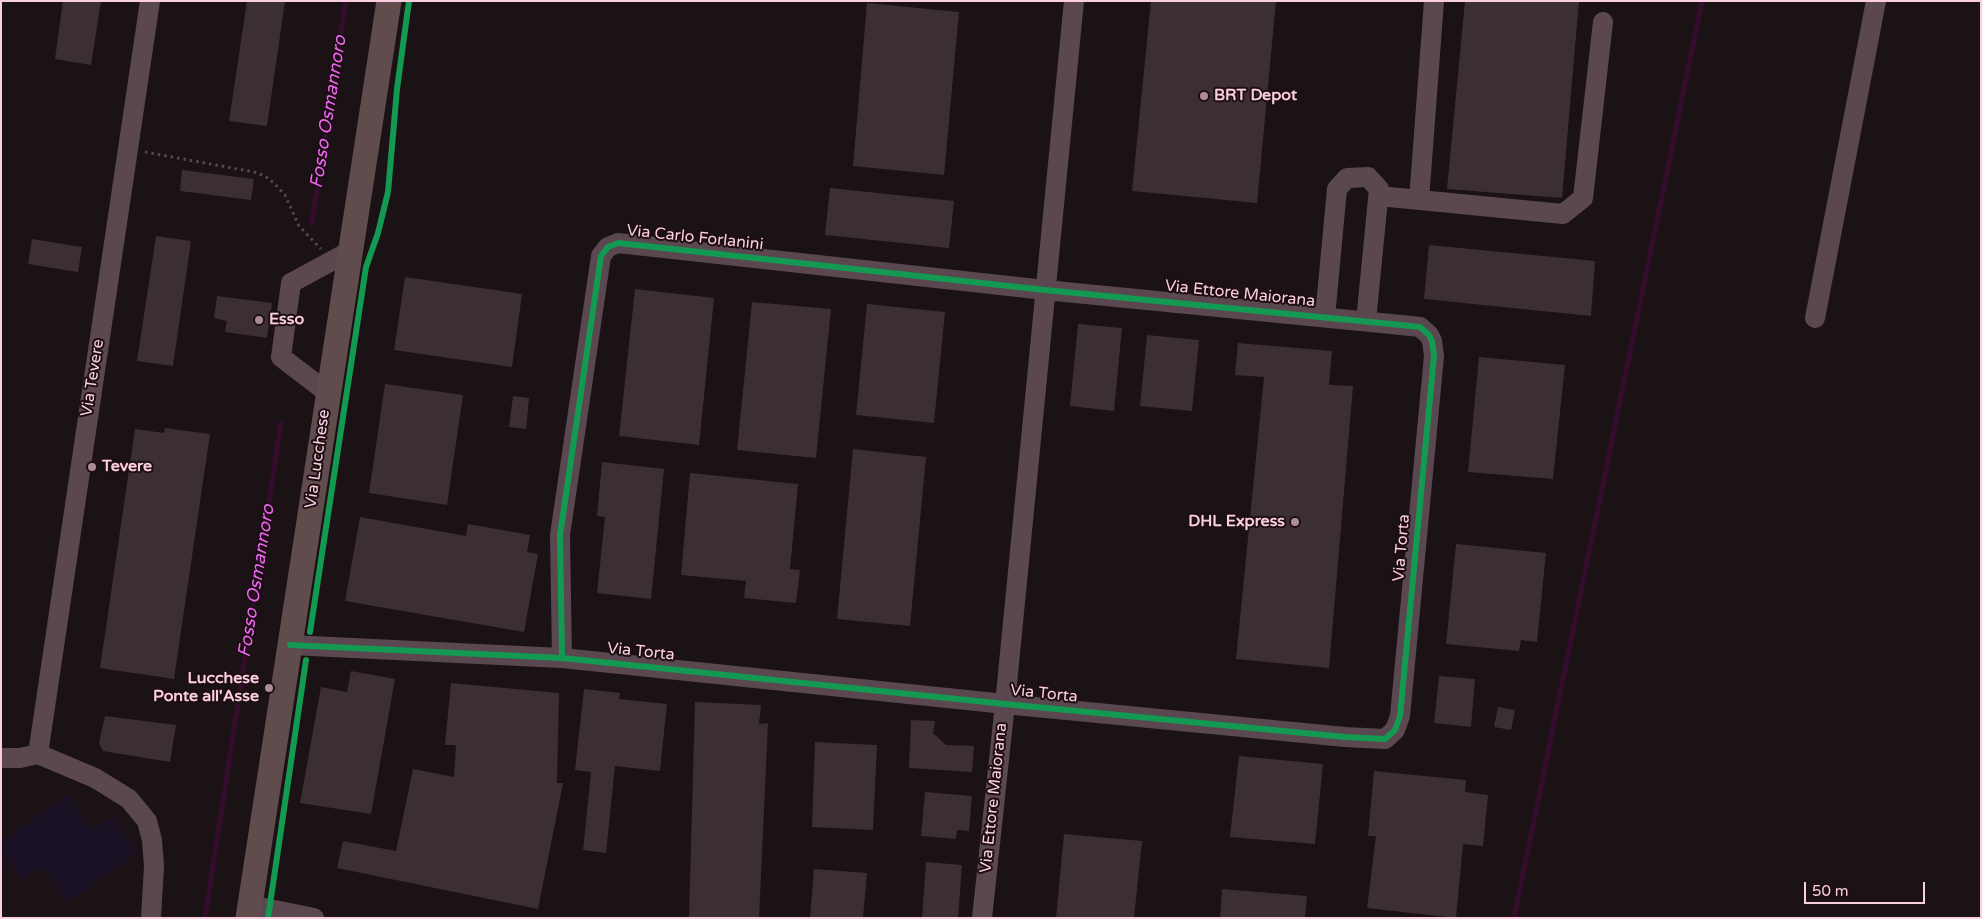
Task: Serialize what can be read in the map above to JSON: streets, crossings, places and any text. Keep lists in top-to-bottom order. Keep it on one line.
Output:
{"streets":{"main road":["Via Lucchese"],"street":["Via Carlo Forlanini","Via Ettore Maiorana","Via Tevere","Via Torta"]},"crossings":[["Via Carlo Forlanini","Via Ettore Maiorana"],["Via Carlo Forlanini","Via Torta"],["Via Ettore Maiorana","Via Torta"],["Via Lucchese","Via Torta"]],"water":["Fosso Osmannoro"],"places":["BRT Depot","Esso","Tevere","DHL Express","Lucchese Ponte all'Asse"],"scale_bar":"50 m"}
